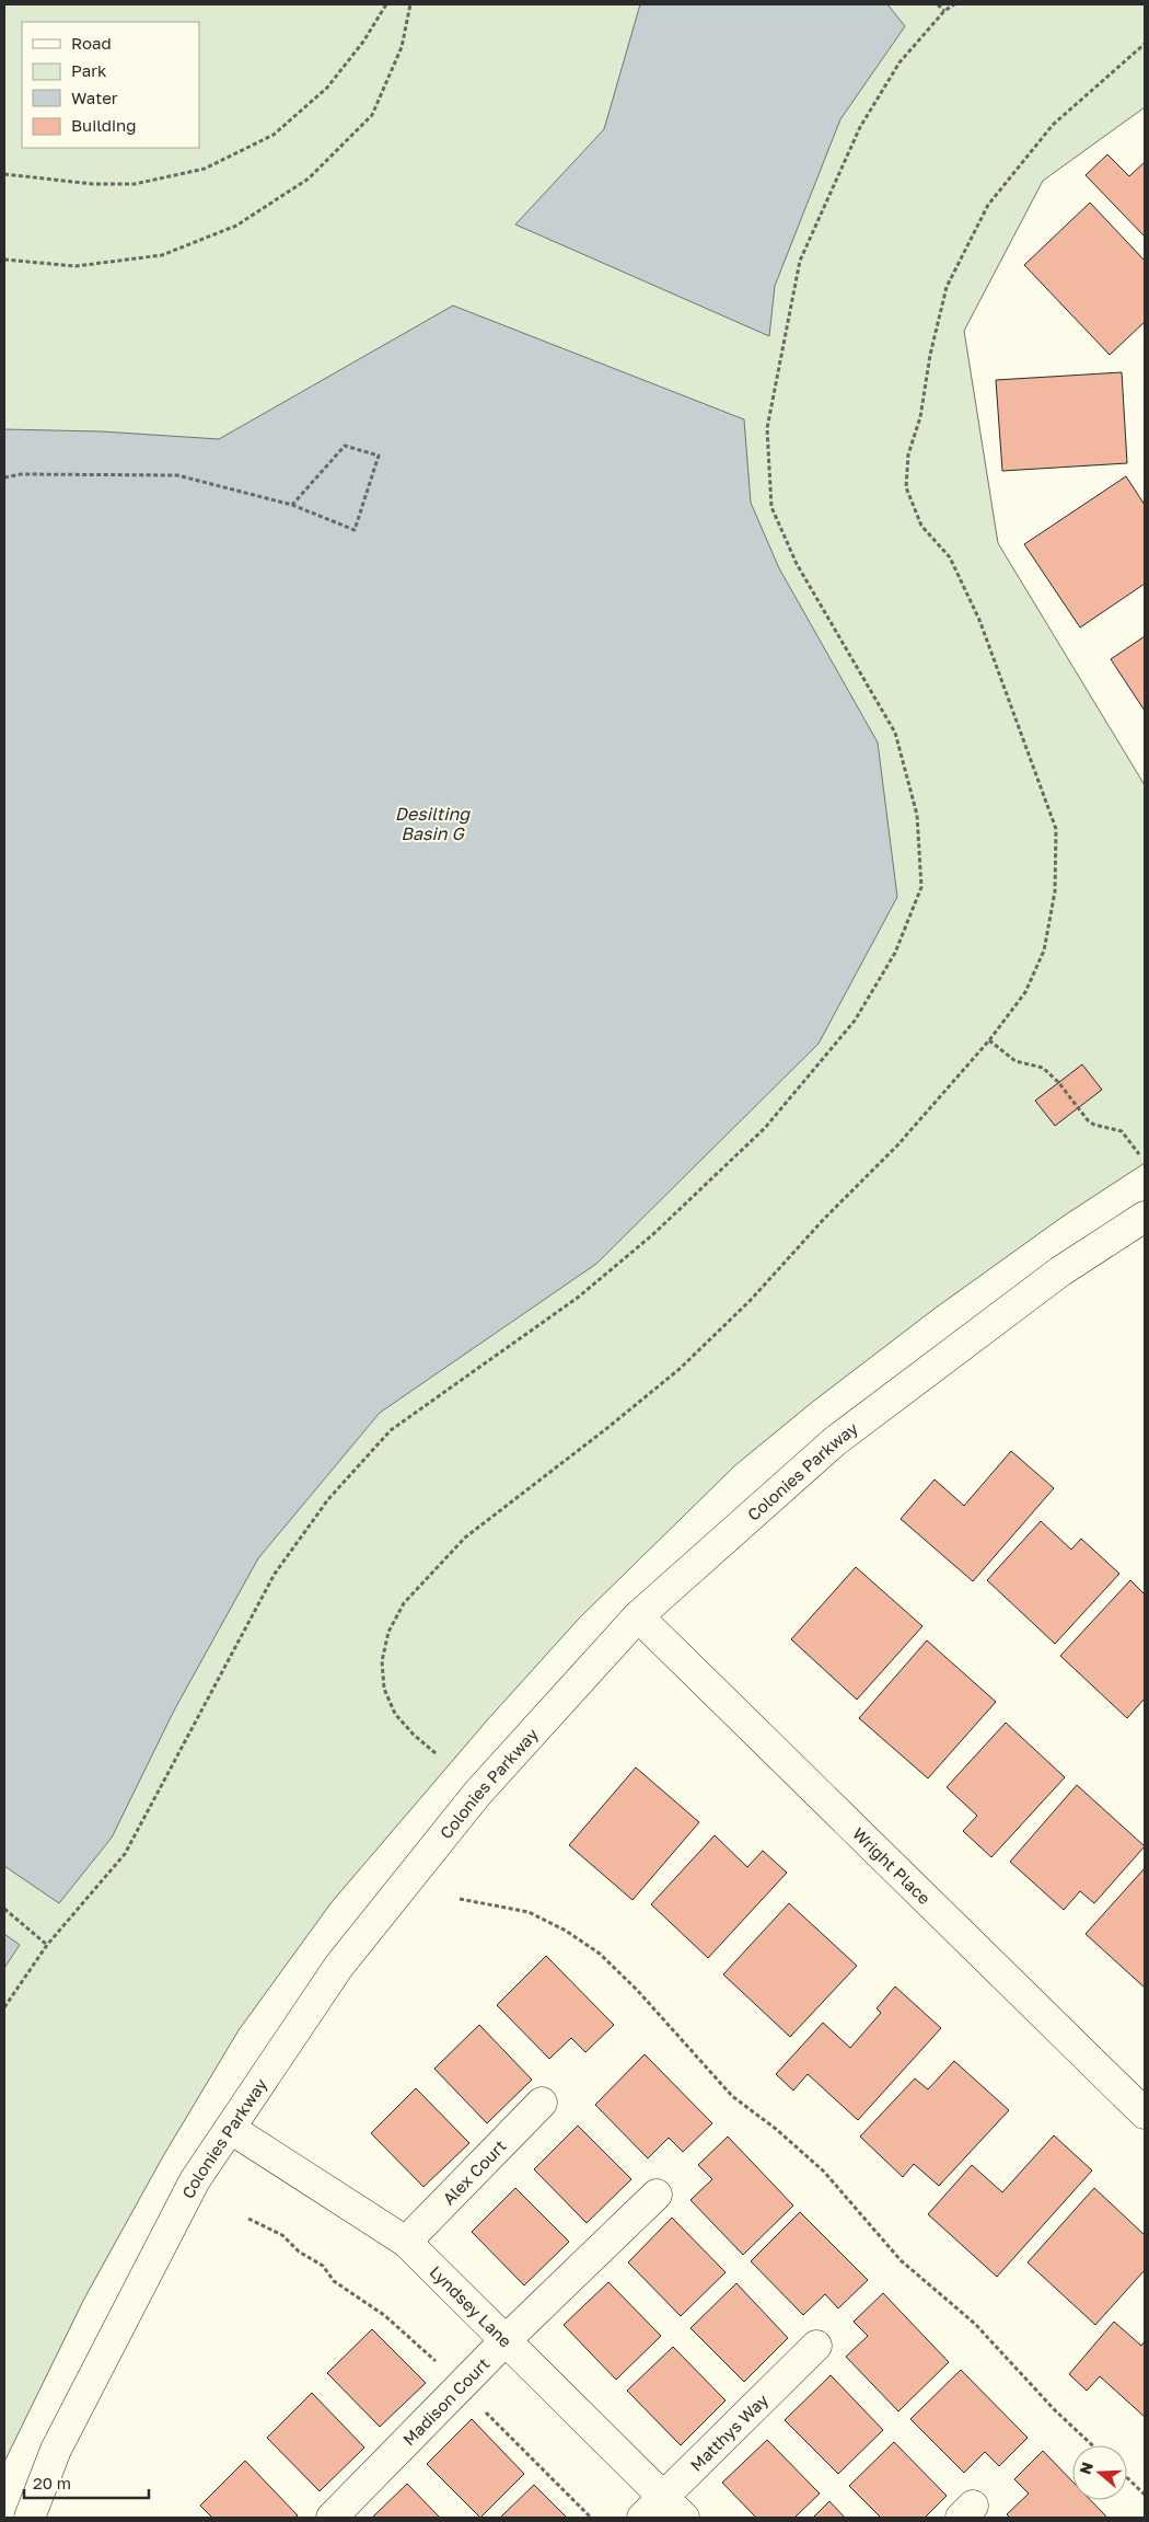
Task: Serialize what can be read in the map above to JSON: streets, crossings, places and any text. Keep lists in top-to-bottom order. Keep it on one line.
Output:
{"streets":{"street":["Colonies Parkway","Wright Place","Alex Court","Lyndsey Lane","Madison Court","Matthys Way"]},"crossings":[["Colonies Parkway","Wright Place"],["Colonies Parkway","Lyndsey Lane"],["Alex Court","Lyndsey Lane"],["Lyndsey Lane","Madison Court"],["Lyndsey Lane","Matthys Way"]],"water":["Desilting Basin G"],"legend":["Road","Park","Water","Building"],"scale_bar":"20 m","north":"left"}
